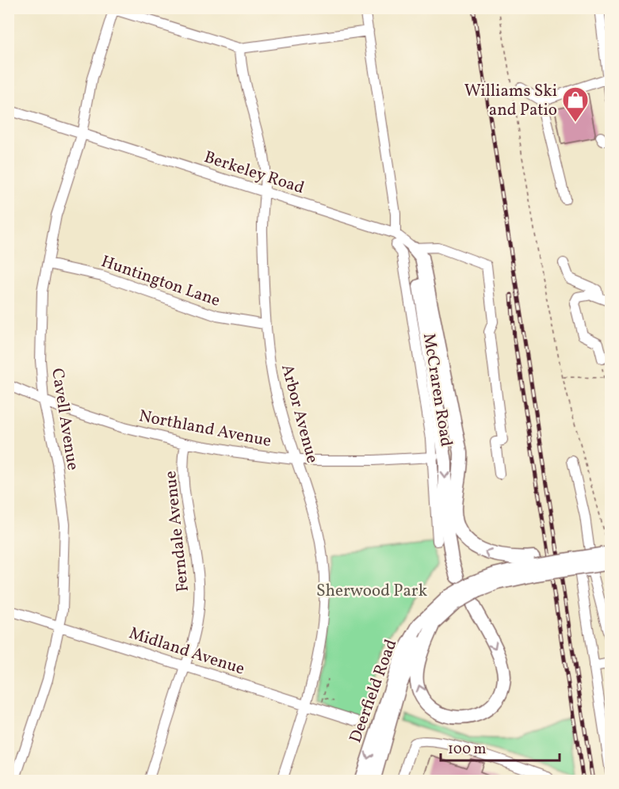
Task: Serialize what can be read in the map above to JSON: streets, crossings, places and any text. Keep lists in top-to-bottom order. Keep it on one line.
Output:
{"streets":{"main road":["Deerfield Road"],"street":["Berkeley Road","Huntington Lane","McCraren Road","Arbor Avenue","Cavell Avenue","Northland Avenue","Ferndale Avenue","Midland Avenue"]},"crossings":[["Berkeley Road","Arbor Avenue"],["Berkeley Road","Cavell Avenue"],["Huntington Lane","Arbor Avenue"],["Huntington Lane","Cavell Avenue"],["McCraren Road","Northland Avenue"],["Arbor Avenue","Northland Avenue"],["Arbor Avenue","Midland Avenue"],["Cavell Avenue","Northland Avenue"],["Cavell Avenue","Midland Avenue"],["Northland Avenue","Ferndale Avenue"],["Ferndale Avenue","Midland Avenue"]],"parks":["Sherwood Park"],"places":{"shop":["Williams Ski and Patio"]},"scale_bar":"100 m"}
